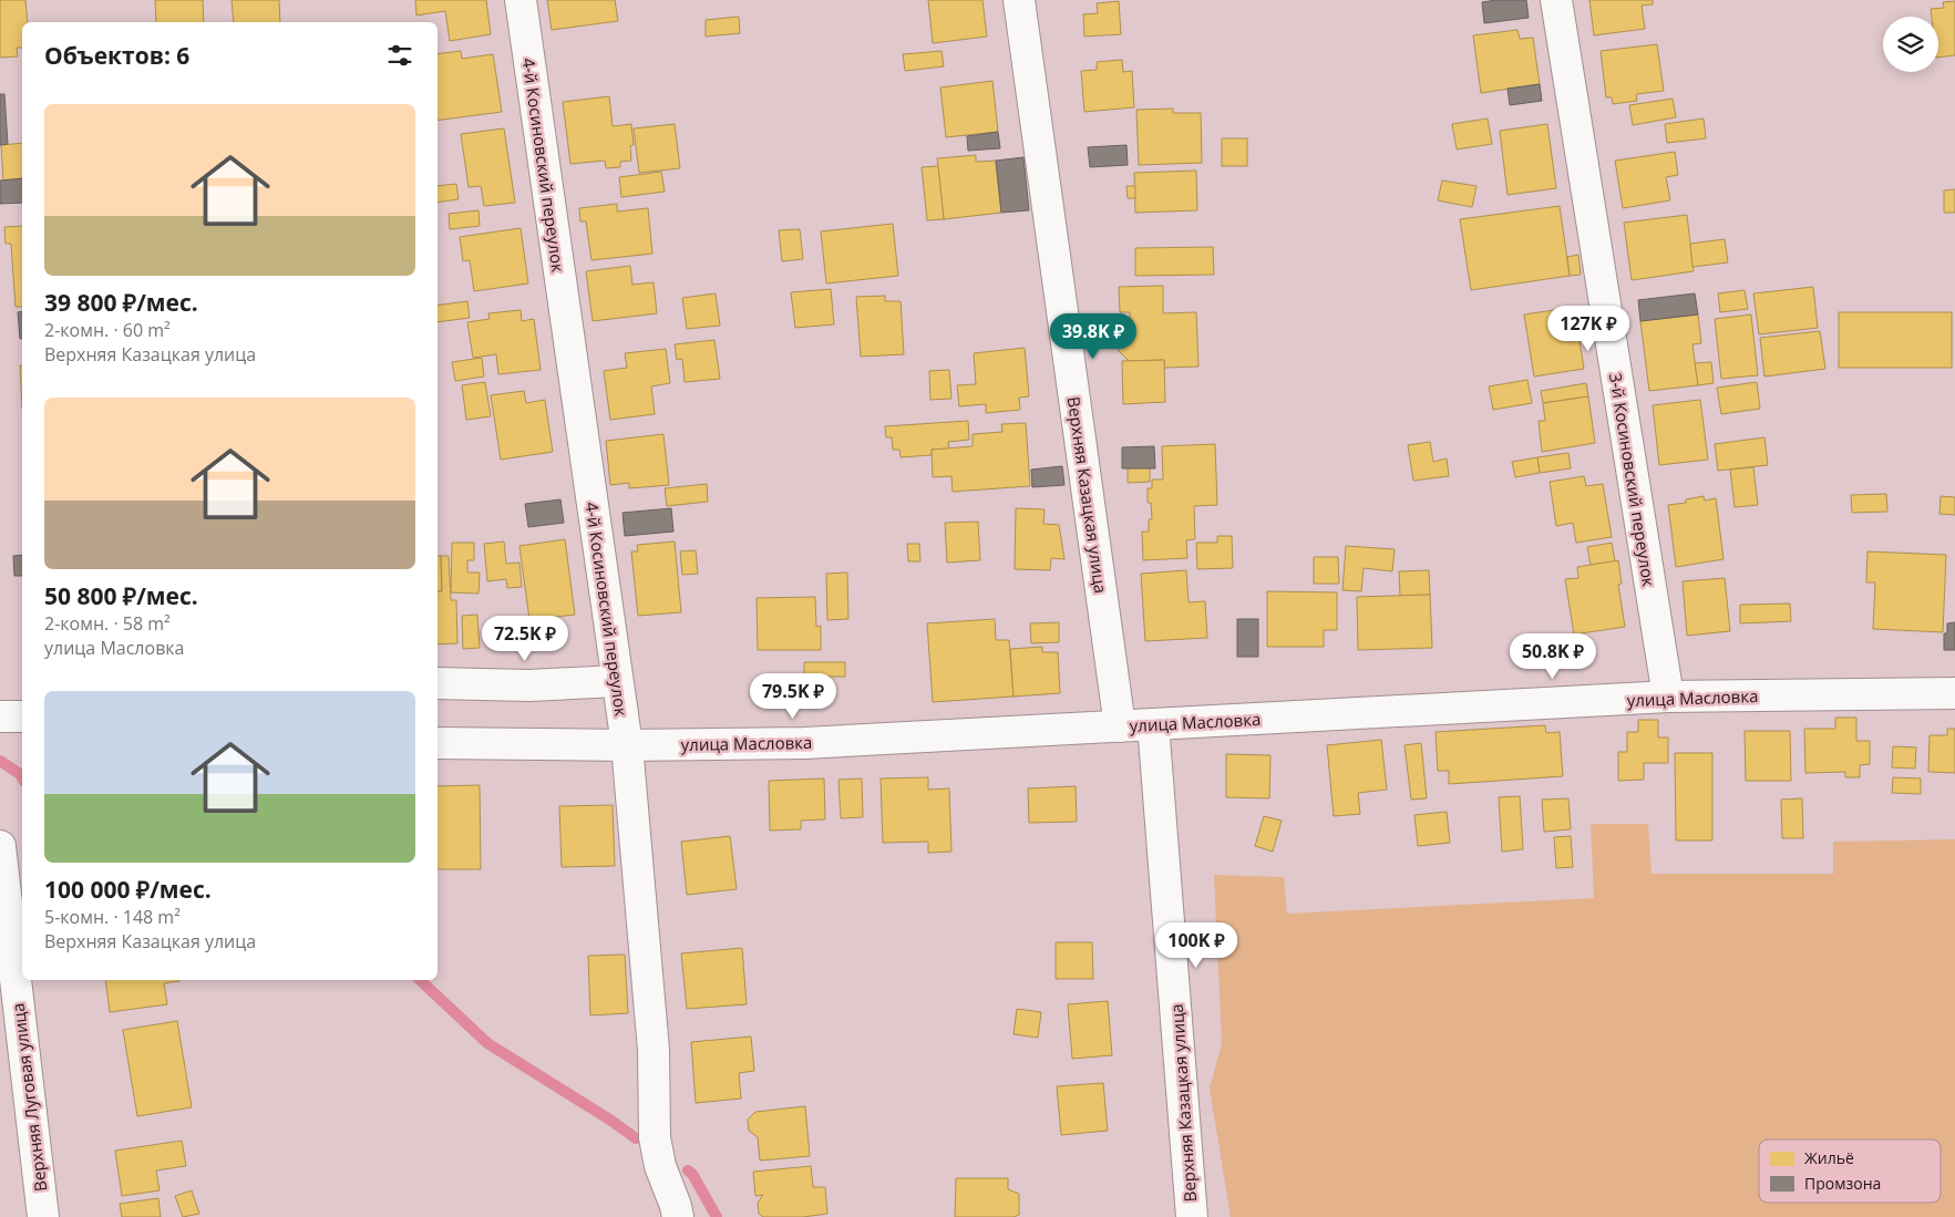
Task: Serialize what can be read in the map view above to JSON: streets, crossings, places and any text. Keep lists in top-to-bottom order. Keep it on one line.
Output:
{"streets":{"street":["4-й Косиновский переулок","3-й Косиновский переулок","Верхняя Казацкая улица","улица Масловка","Верхняя Луговая улица"]},"crossings":[["4-й Косиновский переулок","улица Масловка"],["3-й Косиновский переулок","улица Масловка"],["Верхняя Казацкая улица","улица Масловка"]],"legend":["Жильё","Промзона"],"page":{"heading":"Объектов: 6","list":[{"name":"39 800 ₽/мес.","note":"2-комн. · 60 m² · Верхняя Казацкая улица"},{"name":"50 800 ₽/мес.","note":"2-комн. · 58 m² · улица Масловка"},{"name":"100 000 ₽/мес.","note":"5-комн. · 148 m² · Верхняя Казацкая улица"}],"price":["127K ₽","39.8K ₽","72.5K ₽","50.8K ₽","79.5K ₽","100K ₽"]}}
